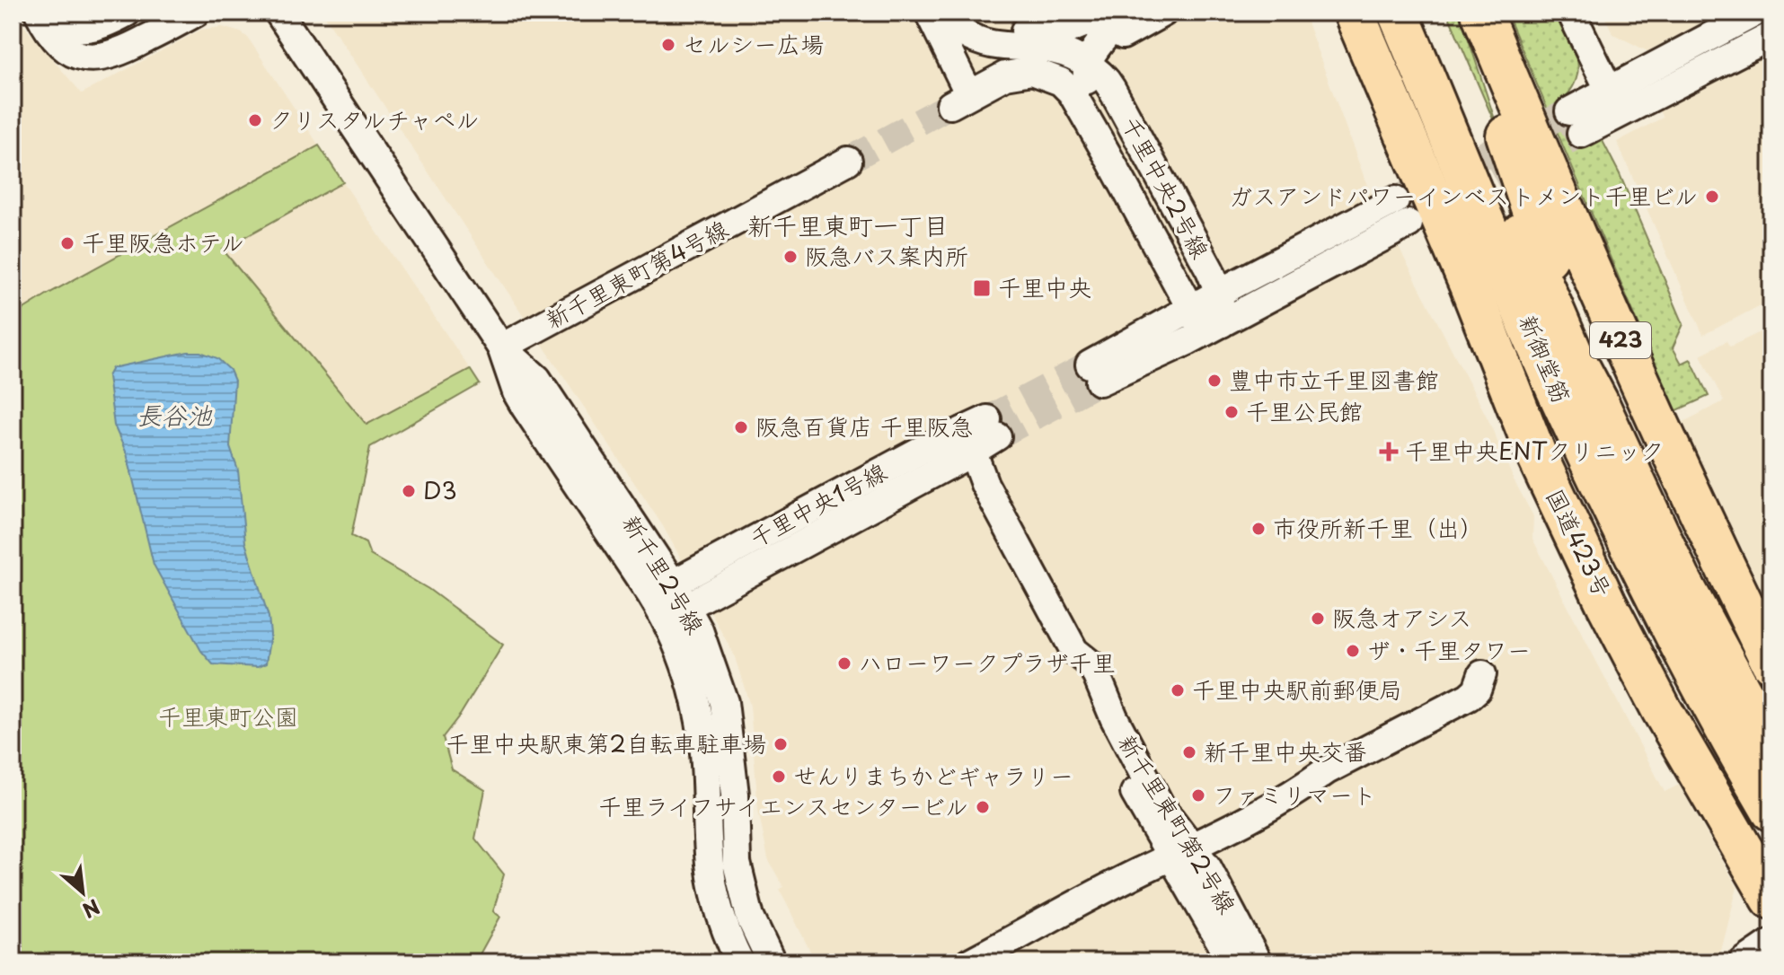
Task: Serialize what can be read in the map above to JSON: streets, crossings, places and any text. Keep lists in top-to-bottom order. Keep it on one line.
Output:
{"streets":{"highway":["423","新御堂筋","国道423号"],"street":["千里中央2号線","新千里東町第4号線","千里中央1号線","新千里2号線","新千里東町第2号線"]},"crossings":[["新千里東町第4号線","新千里2号線"],["千里中央1号線","新千里2号線"],["千里中央1号線","新千里東町第2号線"]],"districts":["新千里東町一丁目"],"water":["長谷池"],"parks":["千里東町公園"],"places":{"other":["セルシー広場","クリスタルチャペル","ガスアンドパワーインベストメント千里ビル","千里阪急ホテル","阪急バス案内所","豊中市立千里図書館","千里公民館","阪急百貨店 千里阪急","D3","市役所新千里（出）","阪急オアシス","ザ・千里タワー","ハローワークプラザ千里","千里中央駅前郵便局","千里中央駅東第2自転車駐車場","新千里中央交番","せんりまちかどギャラリー","ファミリマート","千里ライフサイエンスセンタービル"],"transit":["千里中央"],"health":["千里中央ENTクリニック"]},"north":"bottom right"}
